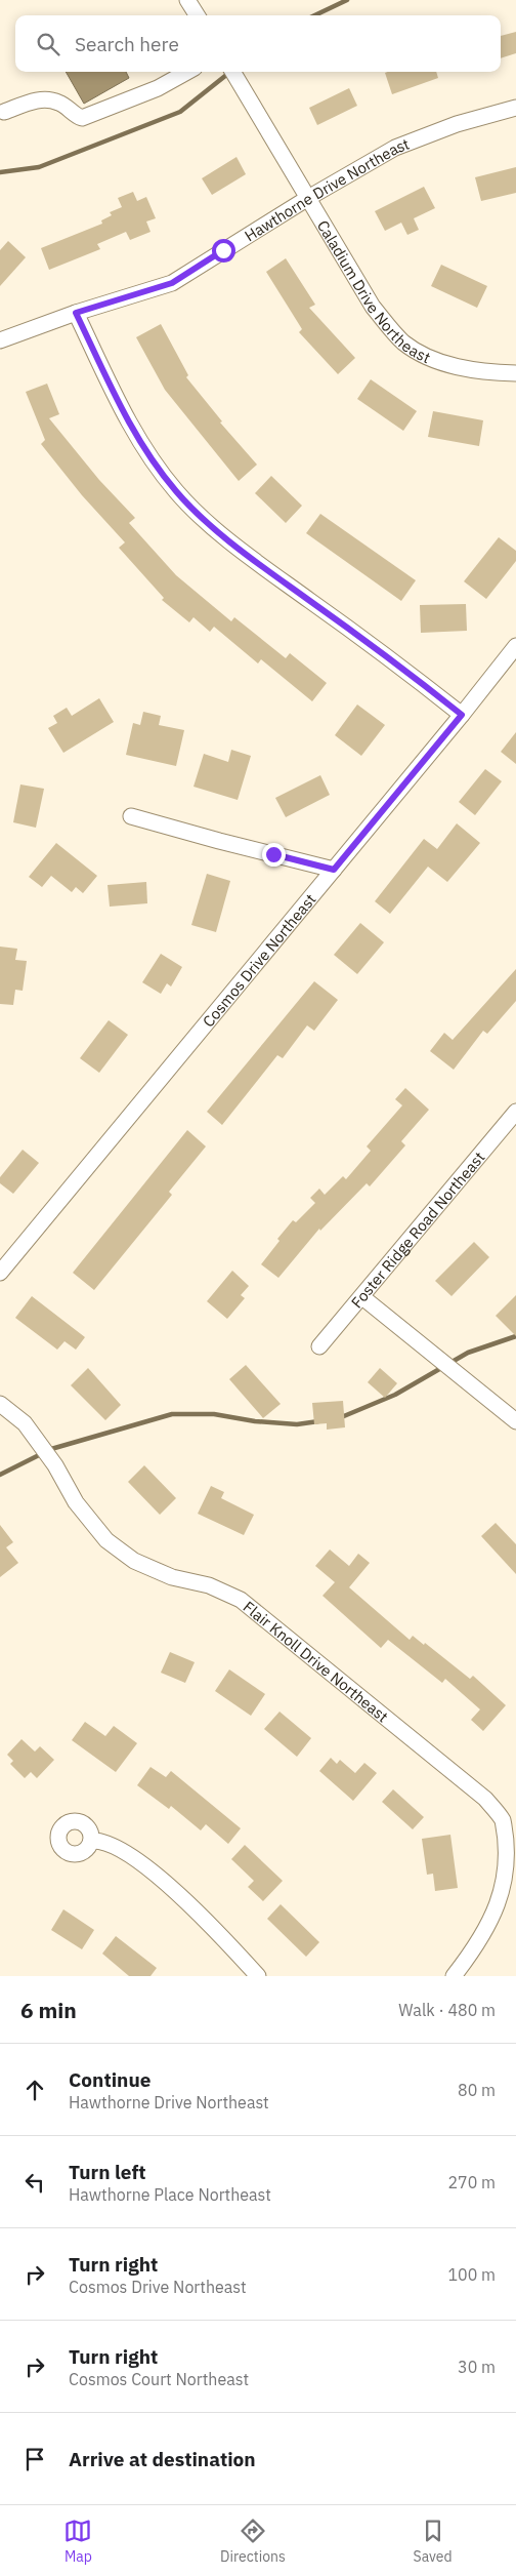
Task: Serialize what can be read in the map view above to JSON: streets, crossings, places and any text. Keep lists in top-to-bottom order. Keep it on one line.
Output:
{"streets":{"street":["Hawthorne Drive Northeast","Caladium Drive Northeast","Cosmos Drive Northeast","Foster Ridge Road Northeast","Flair Knoll Drive Northeast"]},"crossings":[["Hawthorne Drive Northeast","Caladium Drive Northeast"]],"page":{"search":"Search here","heading":["6 min","Walk · 480 m"],"list":[["Continue","Hawthorne Drive Northeast","80 m"],["Turn left","Hawthorne Place Northeast","270 m"],["Turn right","Cosmos Drive Northeast","100 m"],["Turn right","Cosmos Court Northeast","30 m"],"Arrive at destination"],"nav":["Map","Directions","Saved"]}}
